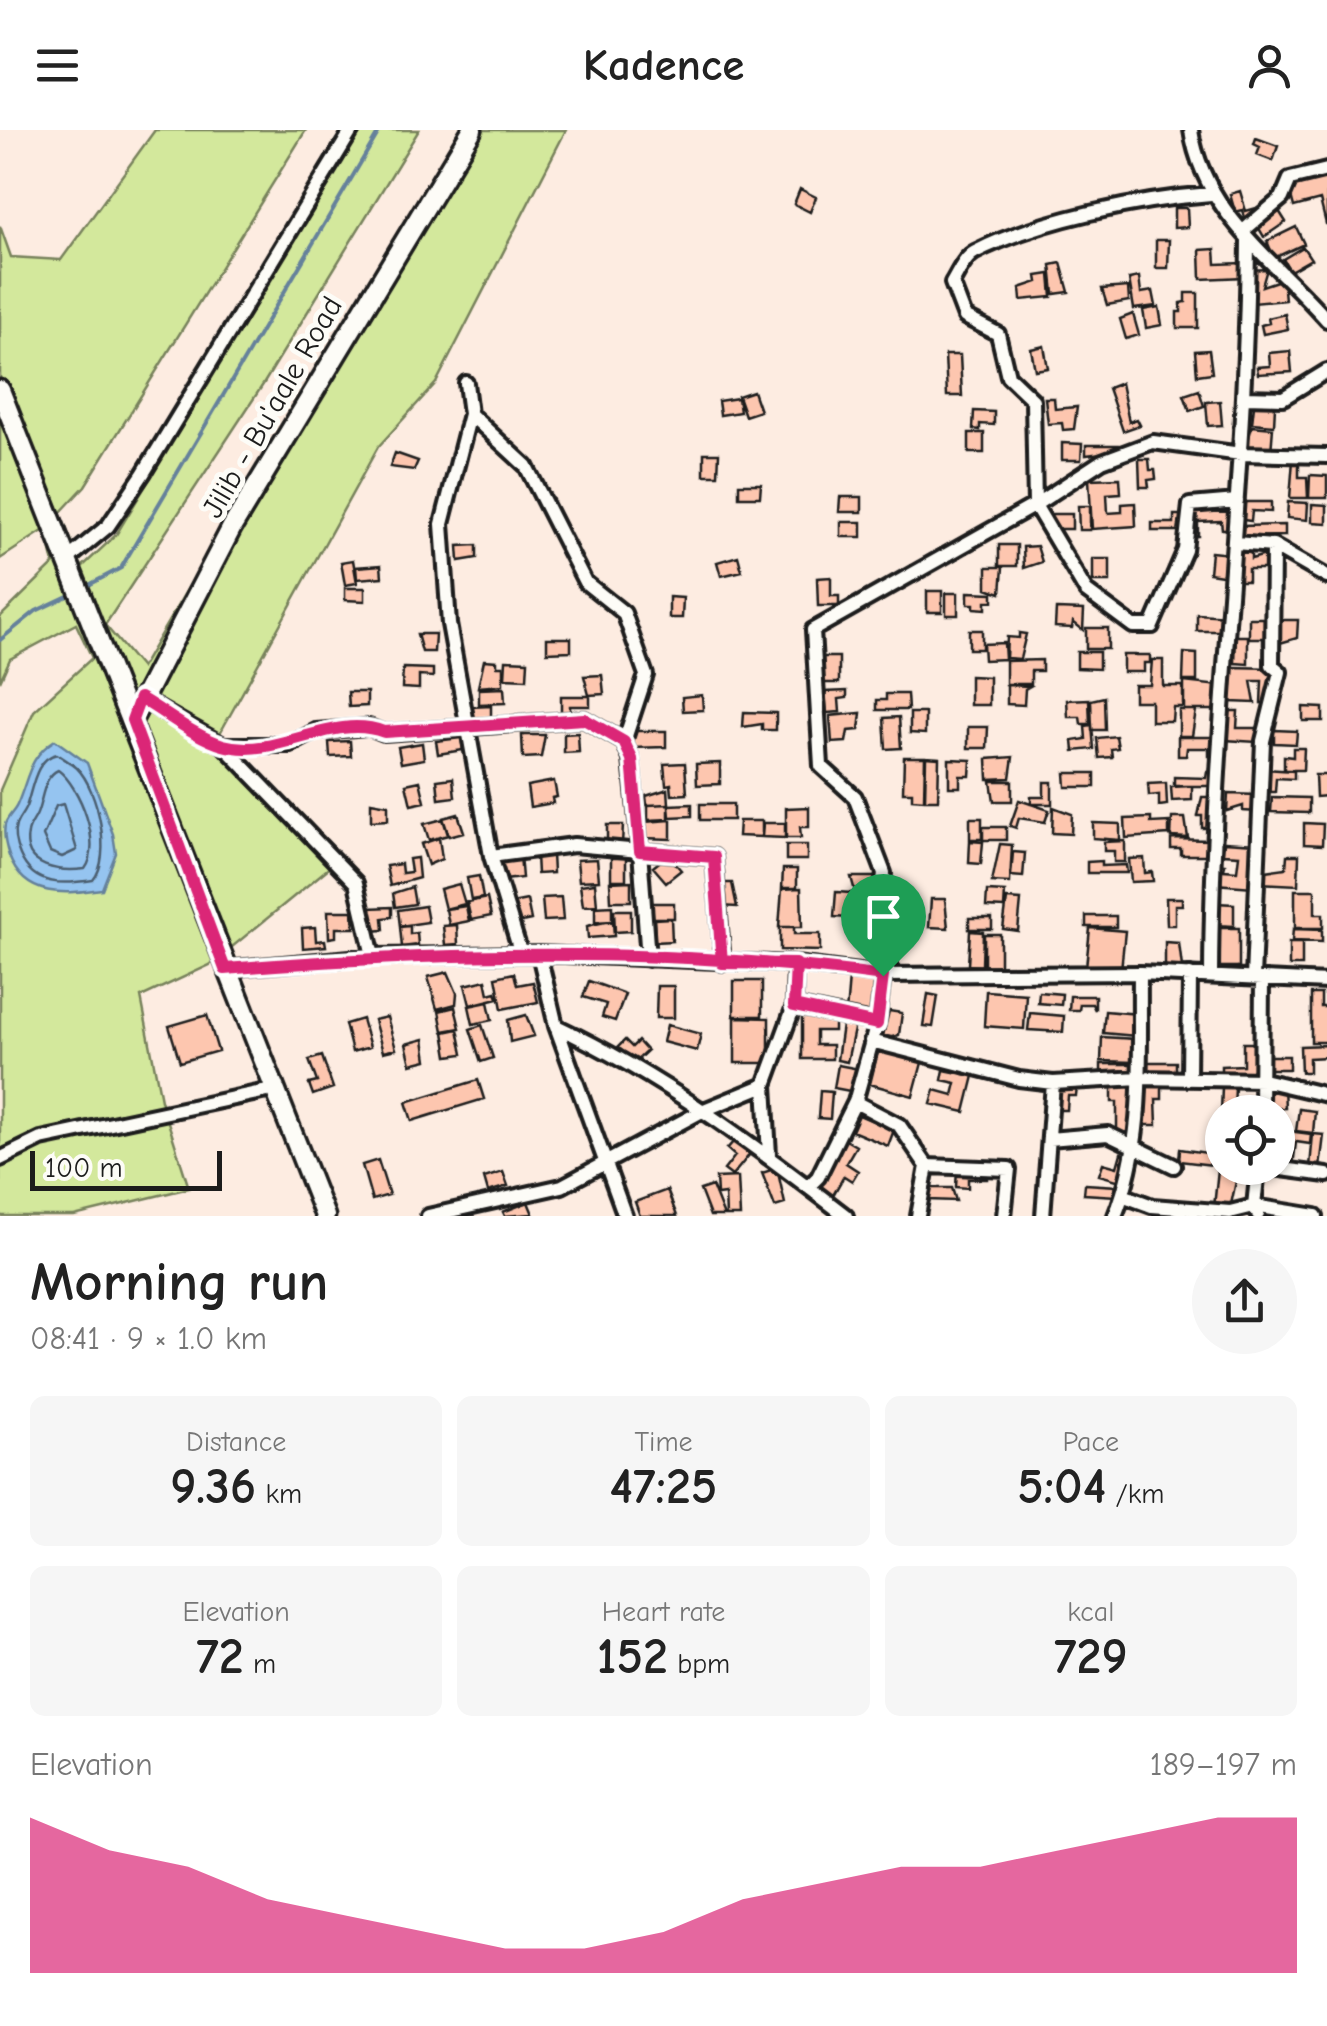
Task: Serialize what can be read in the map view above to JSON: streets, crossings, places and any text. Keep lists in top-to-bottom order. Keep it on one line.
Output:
{"streets":{"main road":["Jilib - Bu'aale Road"]},"scale_bar":"100 m","page":{"header":"Kadence","scale":"100 m","heading":["Morning run","08:41 · 9 × 1.0 km"],"stats":[["Distance","9.36 km"],["Time","47:25"],["Pace","5:04 /km"],["Elevation","72 m"],["Heart rate","152 bpm"],["kcal","729"]],"chart":["Elevation","189–197 m"]}}
